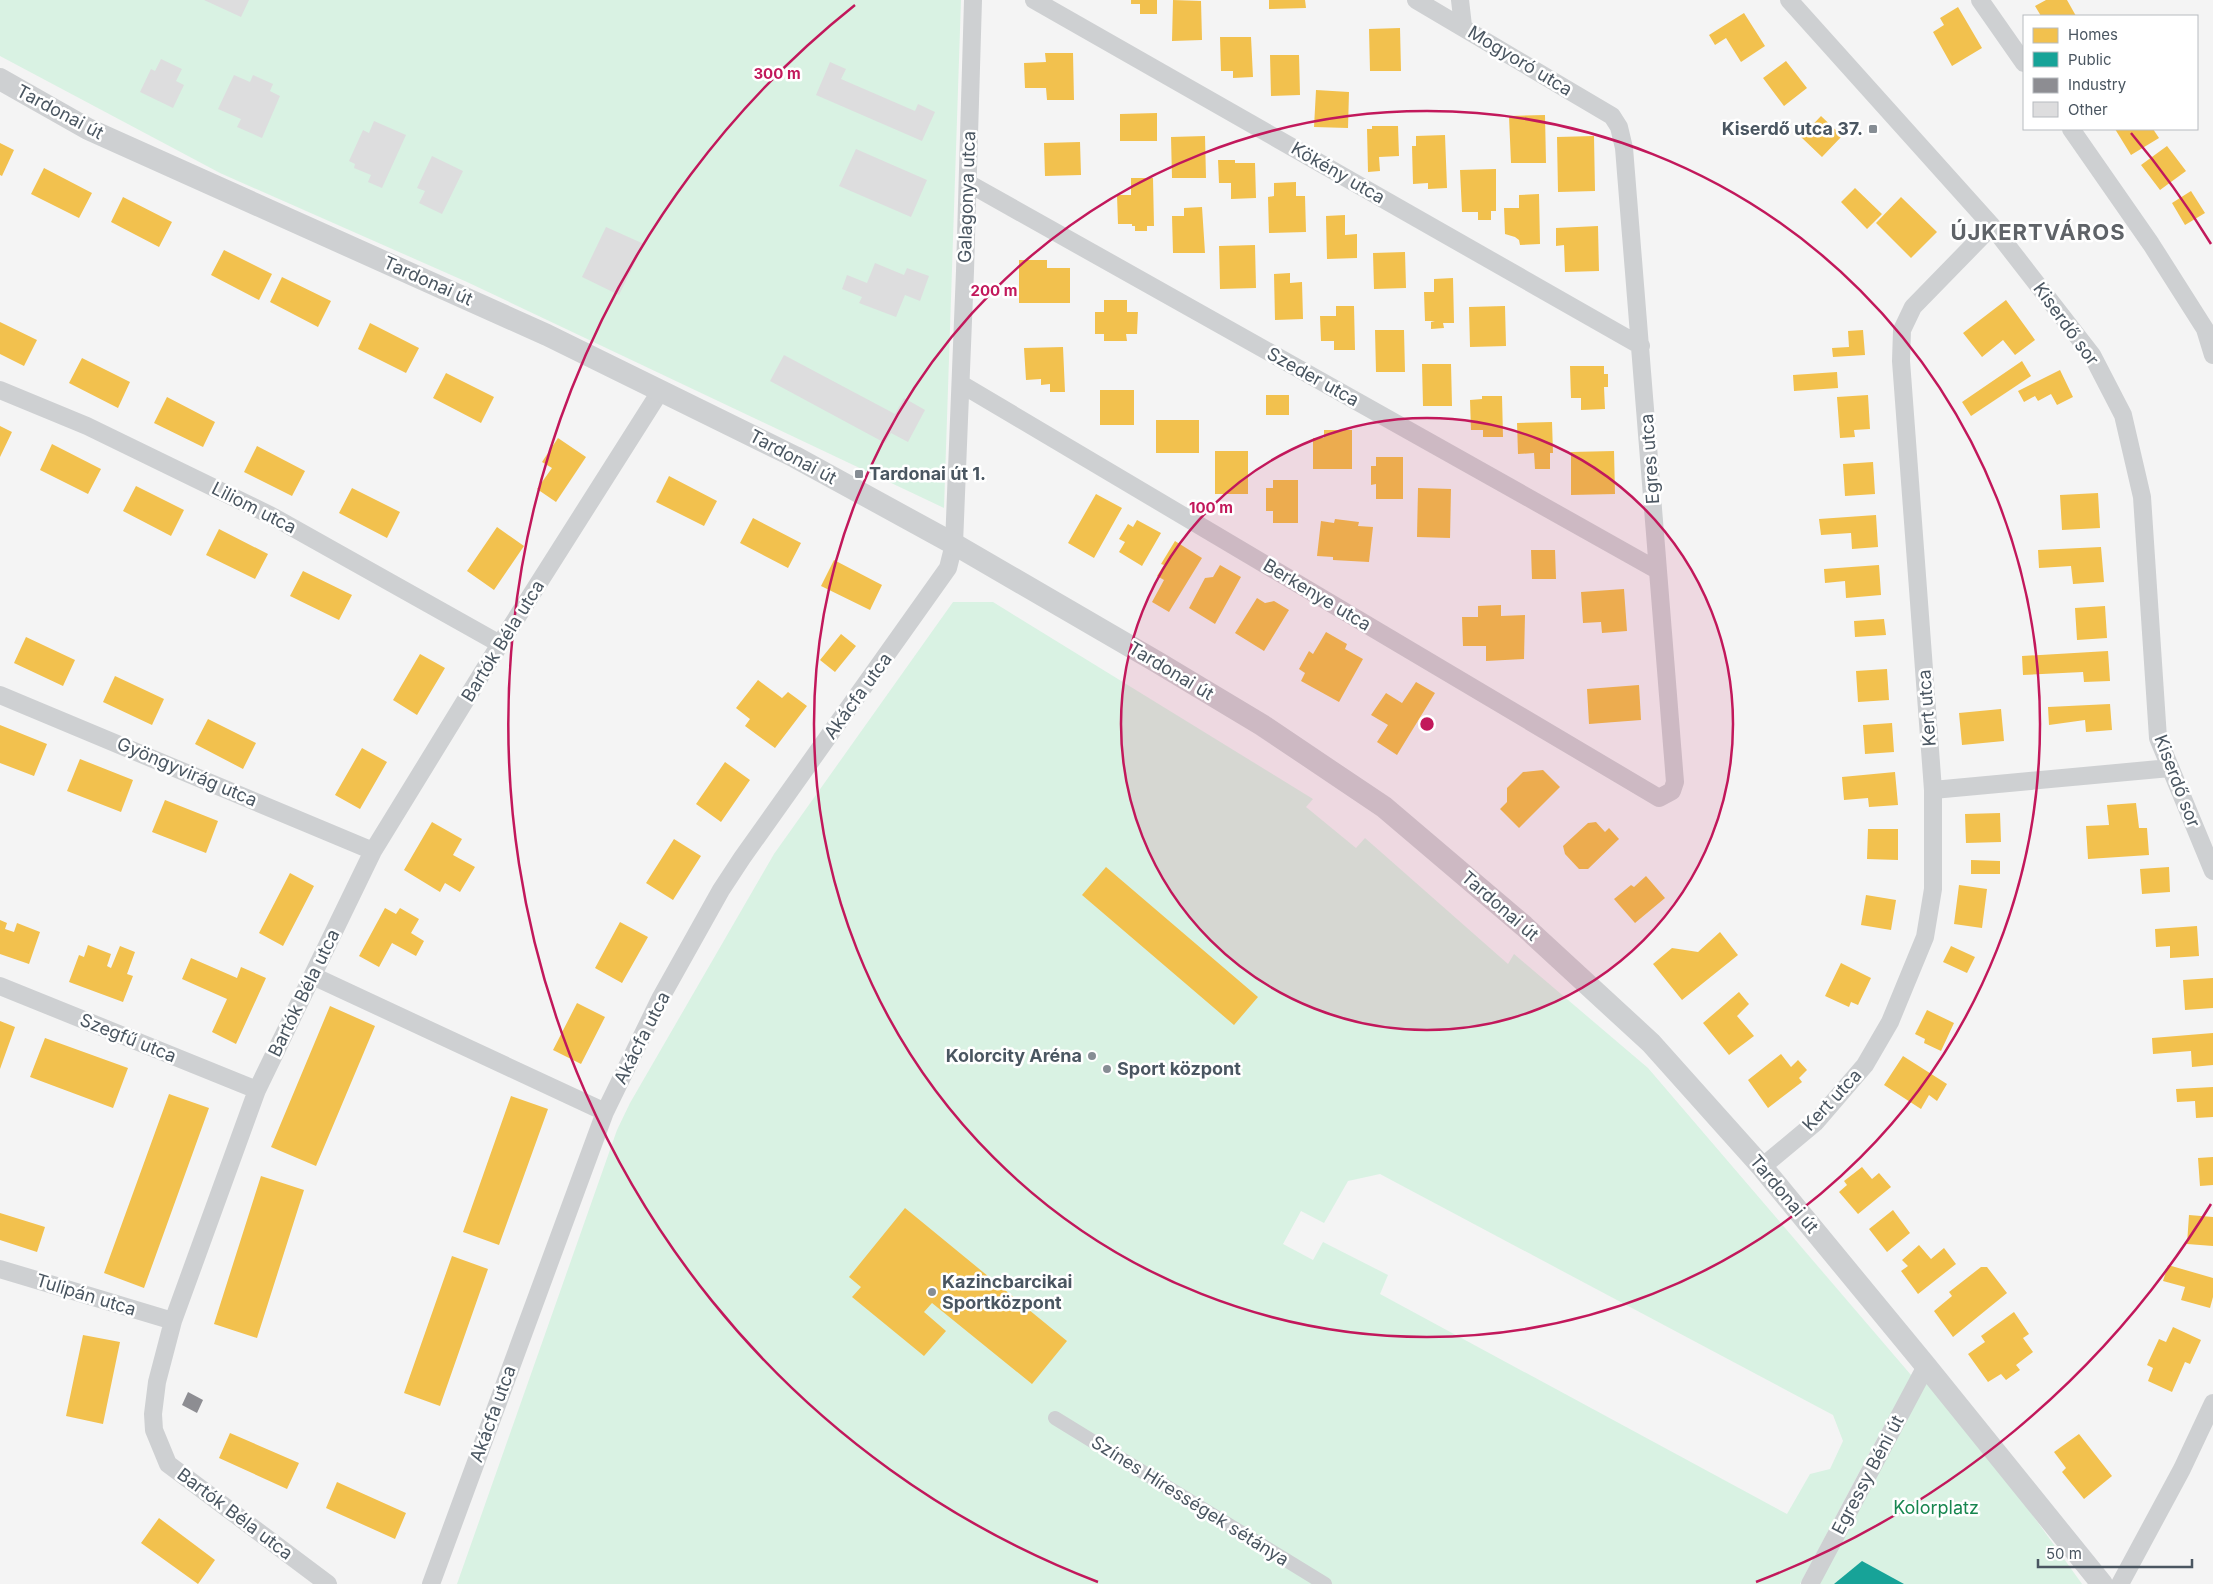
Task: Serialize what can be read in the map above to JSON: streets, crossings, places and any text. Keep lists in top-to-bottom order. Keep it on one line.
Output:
{"streets":{"street":["Mogyoró utca","Tardonai út","Kökény utca","Galagonya utca","Kiserdő sor","Szeder utca","Egres utca","Liliom utca","Berkenye utca","Bartók Béla utca","Akácfa utca","Kert utca","Gyöngyvirág utca","Szegfű utca","Tulipán utca","Egressy Béni út","Színes Hírességek sétánya"]},"crossings":[["Mogyoró utca","Egres utca"],["Tardonai út","Galagonya utca"],["Tardonai út","Bartók Béla utca"],["Tardonai út","Akácfa utca"],["Tardonai út","Kert utca"],["Tardonai út","Egressy Béni út"],["Kökény utca","Egres utca"],["Galagonya utca","Szeder utca"],["Galagonya utca","Berkenye utca"],["Galagonya utca","Akácfa utca"],["Kiserdő sor","Kert utca"],["Szeder utca","Egres utca"],["Egres utca","Berkenye utca"],["Liliom utca","Bartók Béla utca"],["Bartók Béla utca","Gyöngyvirág utca"],["Bartók Béla utca","Szegfű utca"],["Bartók Béla utca","Tulipán utca"]],"districts":["ÚJKERTVÁROS"],"parks":["Kolorplatz"],"places":{"transit":["Kiserdő utca 37.","Tardonai út 1."],"other":["Kolorcity Aréna","Sport központ","Kazincbarcikai Sportközpont"]},"legend":["Homes","Public","Industry","Other"],"scale_bar":"50 m","rings":["300 m","200 m","100 m"]}
